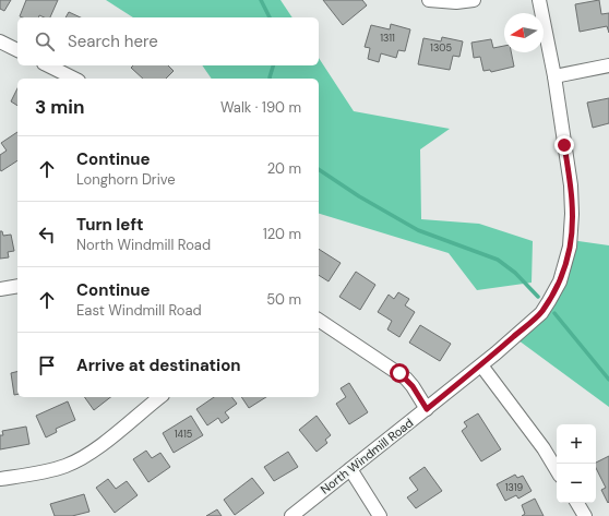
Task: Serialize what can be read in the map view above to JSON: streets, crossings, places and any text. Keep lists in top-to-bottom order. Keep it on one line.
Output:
{"streets":{"street":["North Windmill Road"]},"house_numbers":["1311","1305","1415","1319"],"north":"left","page":{"search":"Search here","heading":["3 min","Walk · 190 m"],"list":[["Continue","Longhorn Drive","20 m"],["Turn left","North Windmill Road","120 m"],["Continue","East Windmill Road","50 m"],"Arrive at destination"],"map_buttons":["+","−"]}}
